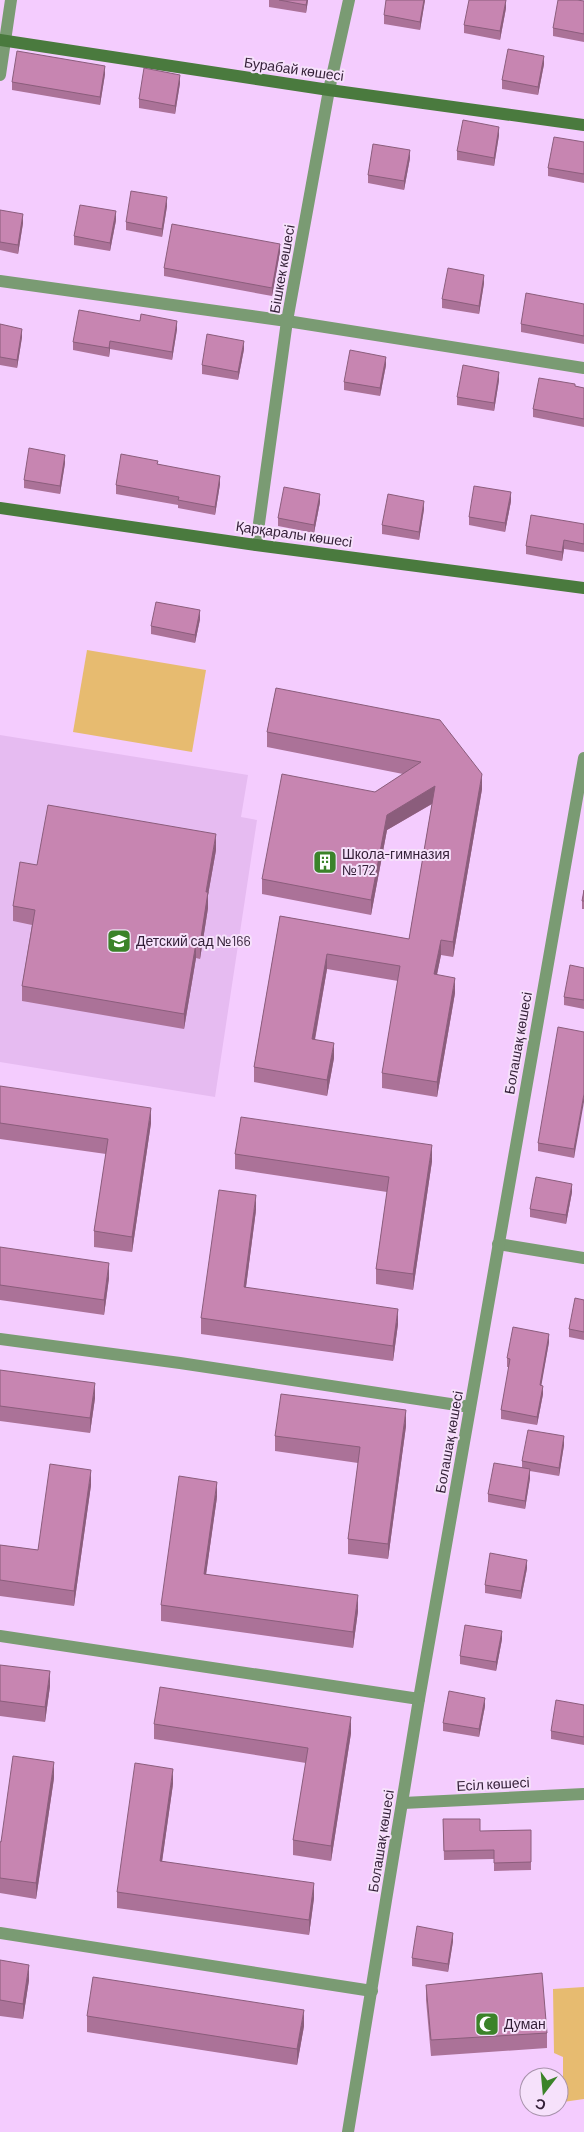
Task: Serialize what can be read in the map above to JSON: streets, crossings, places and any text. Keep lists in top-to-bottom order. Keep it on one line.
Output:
{"streets":{"street":["Бурабай көшесі","Бішкек көшесі","Қарқаралы көшесі","Болашақ көшесі","Есіл көшесі"]},"crossings":[["Бурабай көшесі","Бішкек көшесі"],["Бішкек көшесі","Қарқаралы көшесі"],["Болашақ көшесі","Есіл көшесі"]],"places":{"building":["Школа-гимназия №172"],"school or university":["Детский сад №166"],"mosque":["Думан"]},"north":"bottom"}
